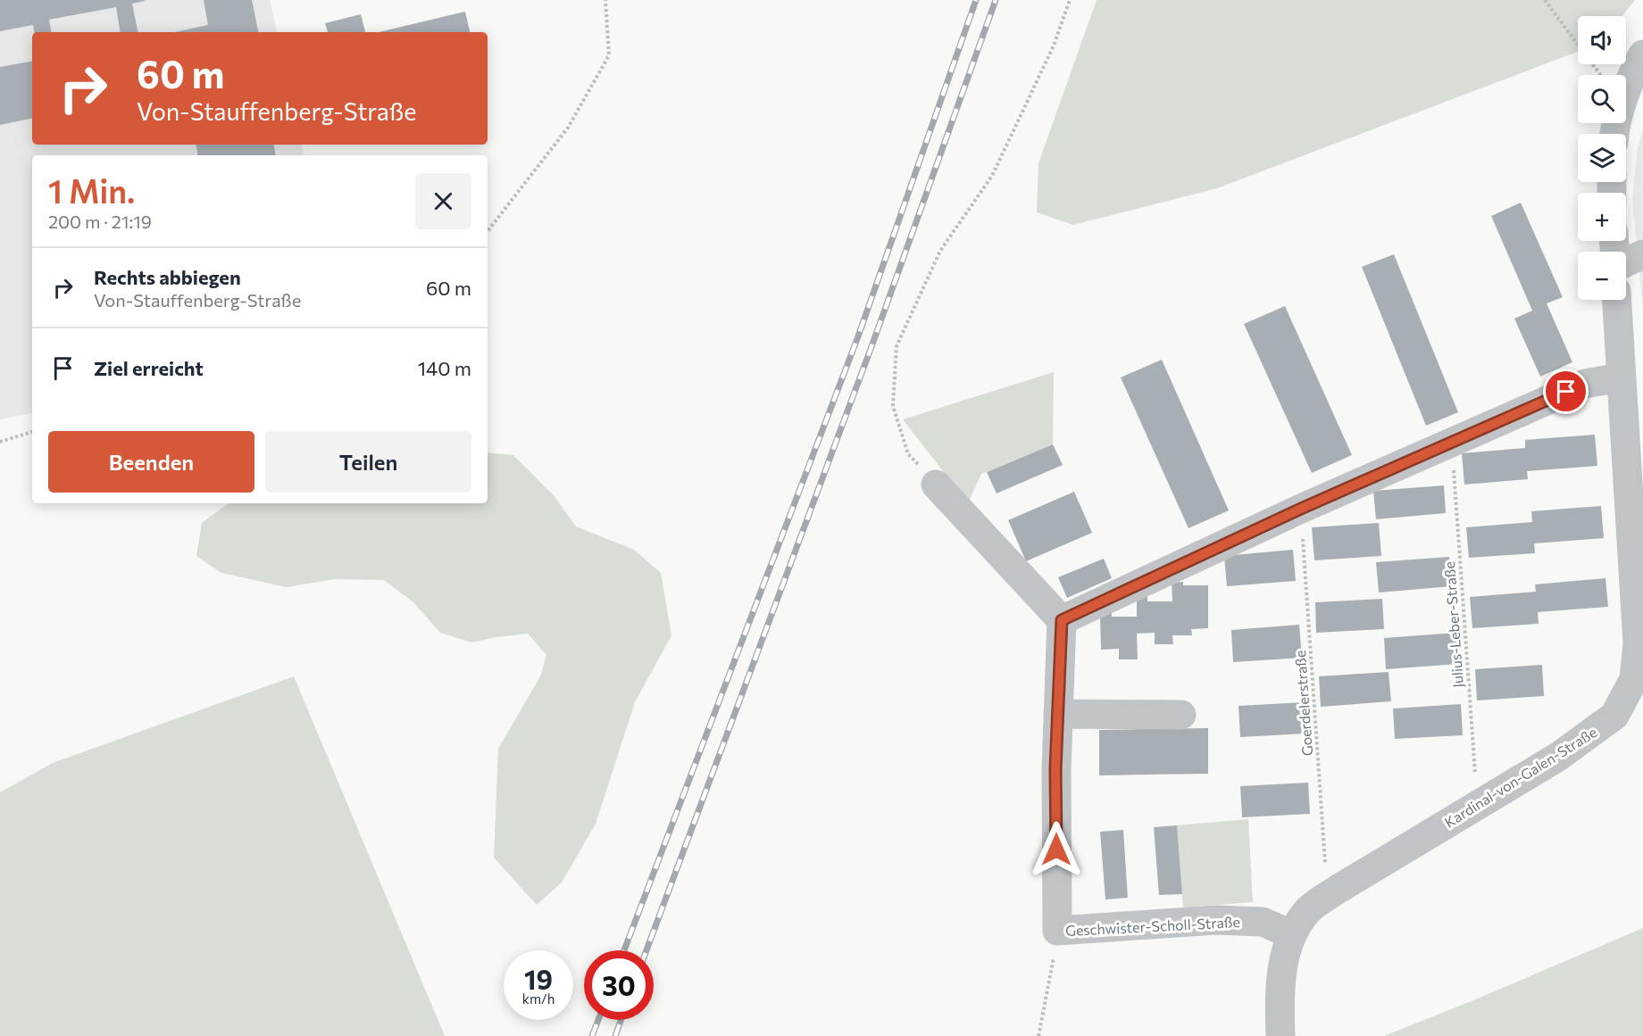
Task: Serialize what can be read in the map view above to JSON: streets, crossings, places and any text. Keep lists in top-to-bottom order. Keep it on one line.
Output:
{"streets":{"street":["Kardinal-von-Galen-Straße","Geschwister-Scholl-Straße"],"path":["Julius-Leber-Straße","Goerdelerstraße"]},"crossings":[["Julius-Leber-Straße","Kardinal-von-Galen-Straße"],["Goerdelerstraße","Kardinal-von-Galen-Straße"],["Kardinal-von-Galen-Straße","Geschwister-Scholl-Straße"]],"page":{"map_buttons":["+","−"],"turn":["60 m","Von-Stauffenberg-Straße"],"heading":["1 Min.","200 m · 21:19"],"list":[{"name":"Rechts abbiegen","note":"Von-Stauffenberg-Straße","value":"60 m"},{"name":"Ziel erreicht","value":"140 m"}],"buttons":["Beenden","Teilen"],"speed":"19 km/h","limit":"30"}}
